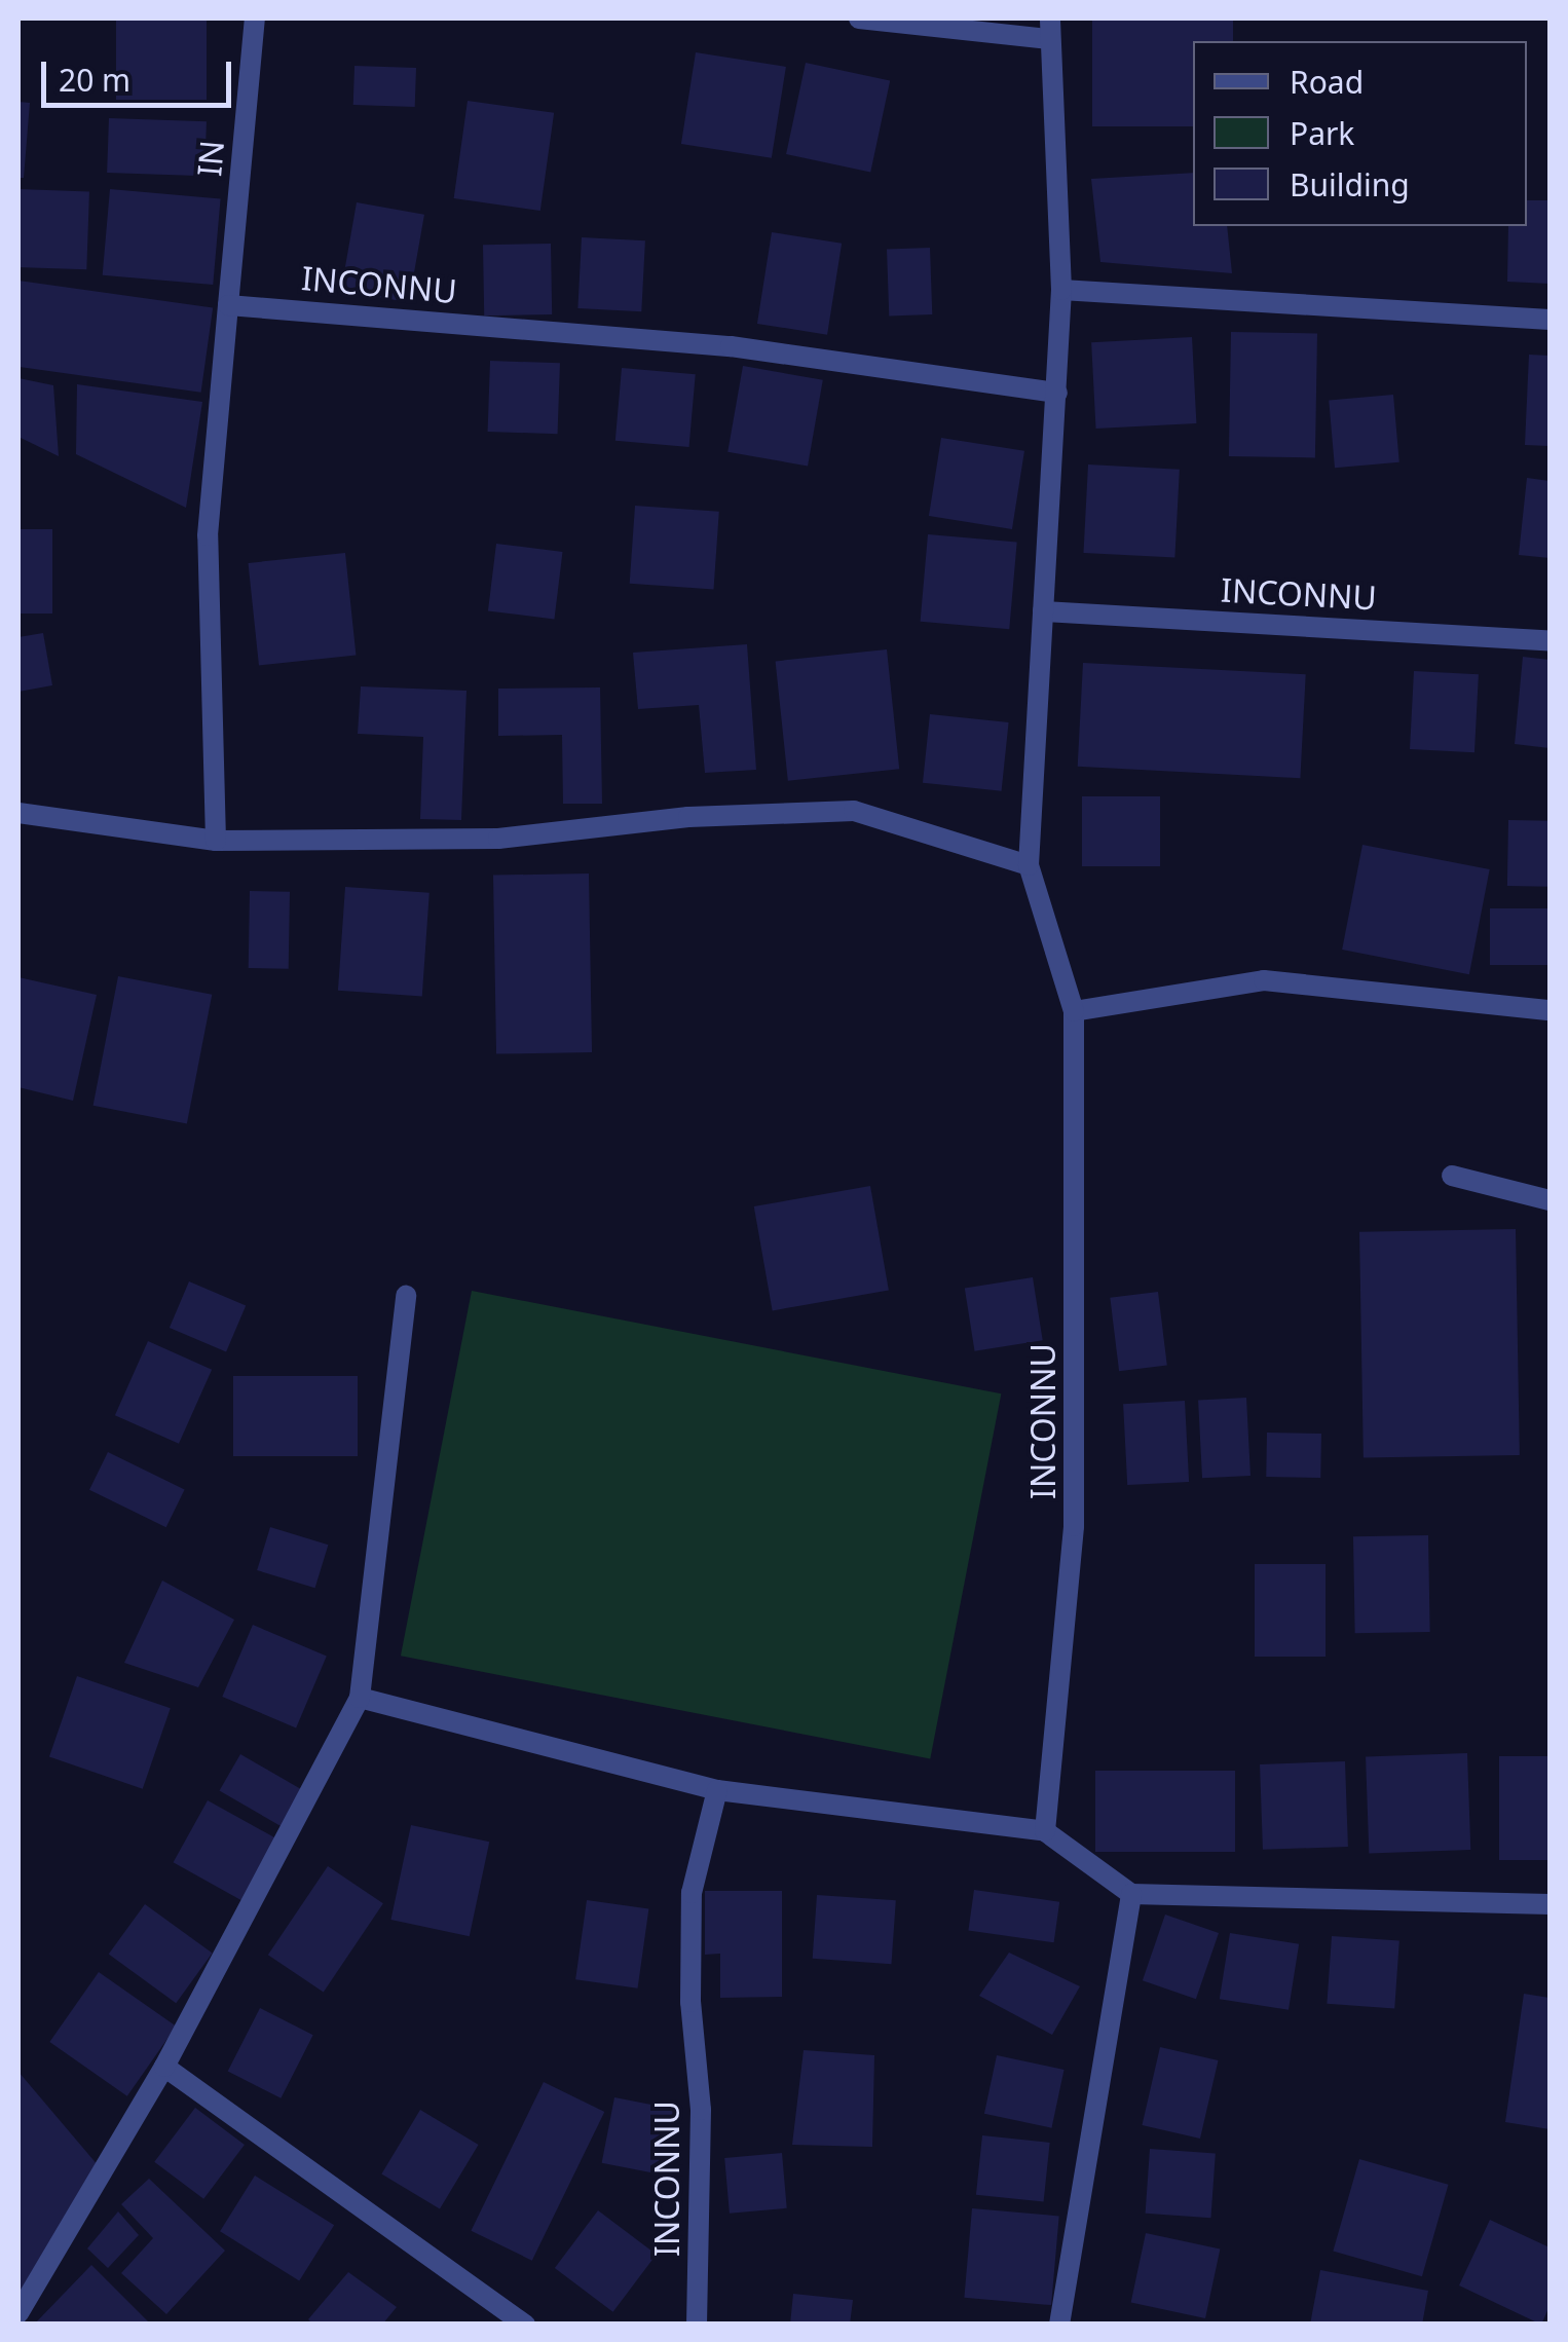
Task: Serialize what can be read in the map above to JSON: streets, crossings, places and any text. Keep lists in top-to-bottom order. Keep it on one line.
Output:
{"streets":{"street":["IN","INCONNU"]},"crossings":[["IN","INCONNU"]],"legend":["Road","Park","Building"],"scale_bar":"20 m"}
